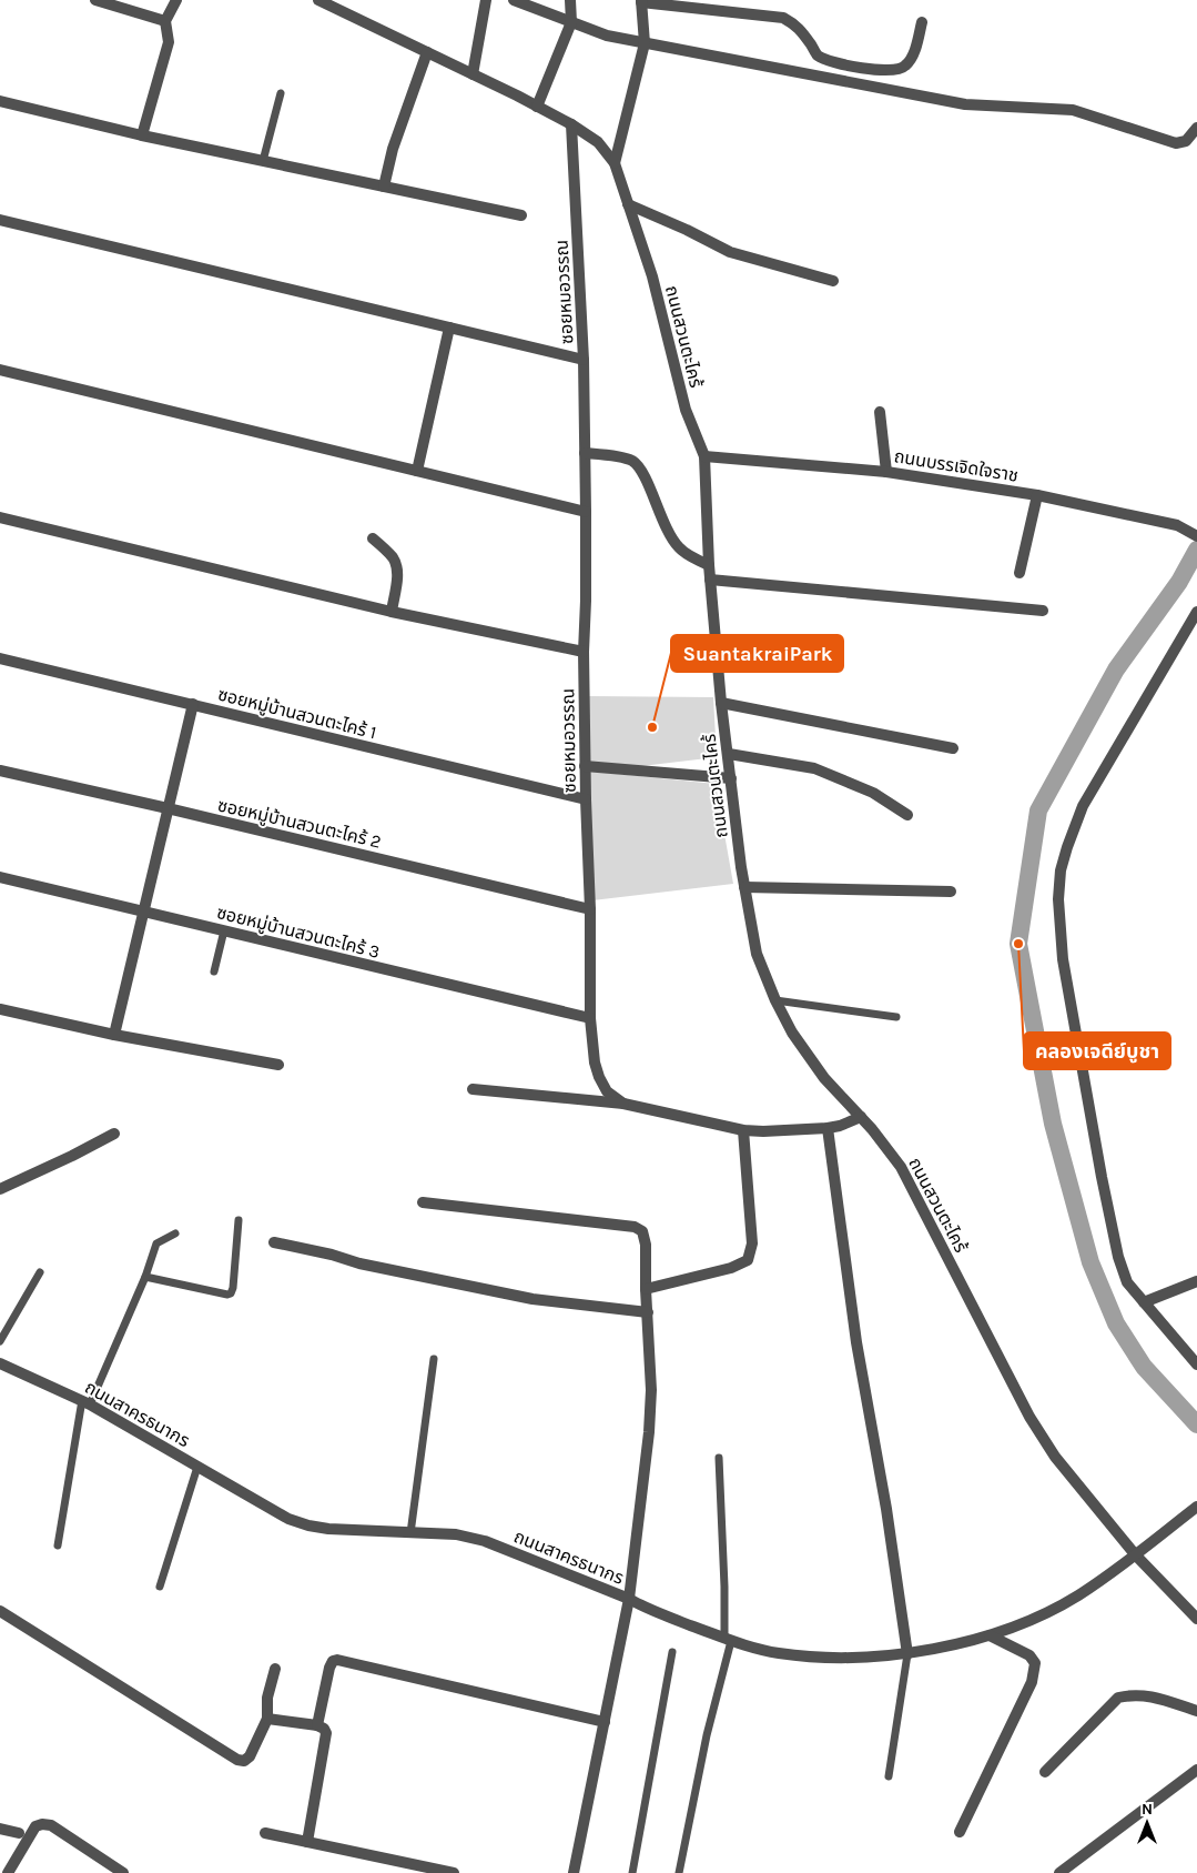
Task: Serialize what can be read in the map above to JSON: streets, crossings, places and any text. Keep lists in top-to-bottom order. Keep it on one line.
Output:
{"streets":{"street":["ซอยหมอวรรณ","ถนนสวนตะไคร้","ถนนบรรเจิดใจราช","ซอยหมู่บ้านสวนตะไคร้ 1","ซอยหมู่บ้านสวนตะไคร้ 2","ซอยหมู่บ้านสวนตะไคร้ 3","ถนนสาครธนากร"]},"crossings":[["ซอยหมอวรรณ","ถนนสวนตะไคร้"],["ซอยหมอวรรณ","ซอยหมู่บ้านสวนตะไคร้ 1"],["ซอยหมอวรรณ","ซอยหมู่บ้านสวนตะไคร้ 2"],["ซอยหมอวรรณ","ซอยหมู่บ้านสวนตะไคร้ 3"],["ถนนสวนตะไคร้","ถนนบรรเจิดใจราช"],["ถนนสวนตะไคร้","ถนนสาครธนากร"]],"places":["SuantakraiPark","คลองเจดีย์บูชา"],"north":"top"}
